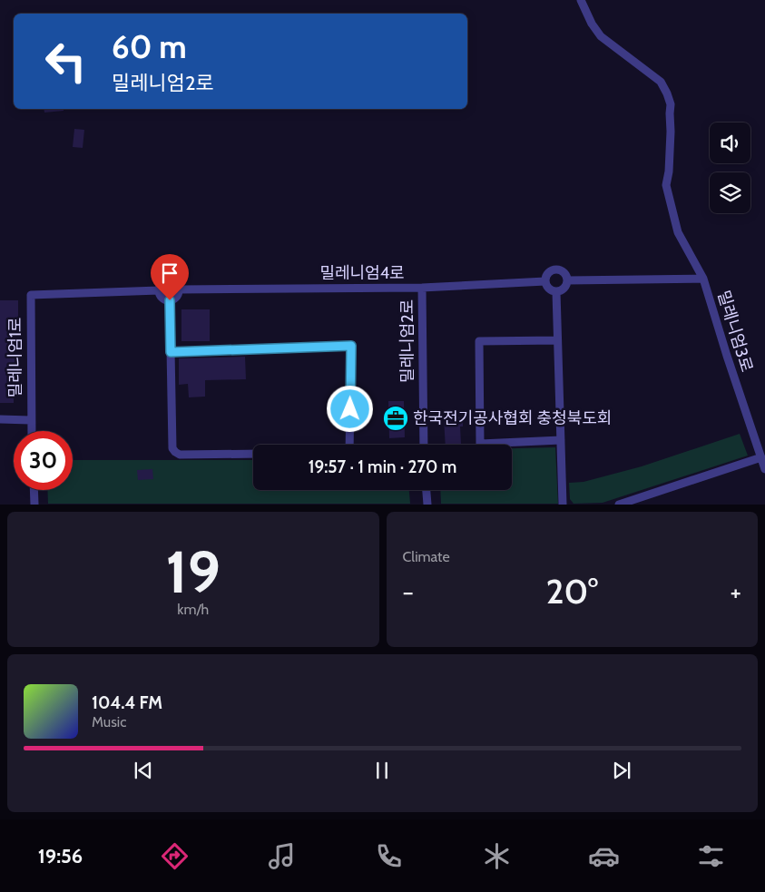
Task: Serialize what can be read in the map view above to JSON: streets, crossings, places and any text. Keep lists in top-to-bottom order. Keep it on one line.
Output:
{"streets":{"street":["밀레니엄4로","밀레니엄3로","밀레니엄2로","밀레니엄1로"]},"crossings":[["밀레니엄4로","밀레니엄2로"],["밀레니엄4로","밀레니엄1로"]],"places":{"office":["한국전기공사협회 충청북도회"]},"page":{"turn":["60 m","밀레니엄2로"],"limit":"30","trip":"19:57 · 1 min · 270 m","tile":[["19","km/h"],"Climate"],"heat":["−","20°","+"],"song":["104.4 FM","Music"],"tabs":"19:56"}}
